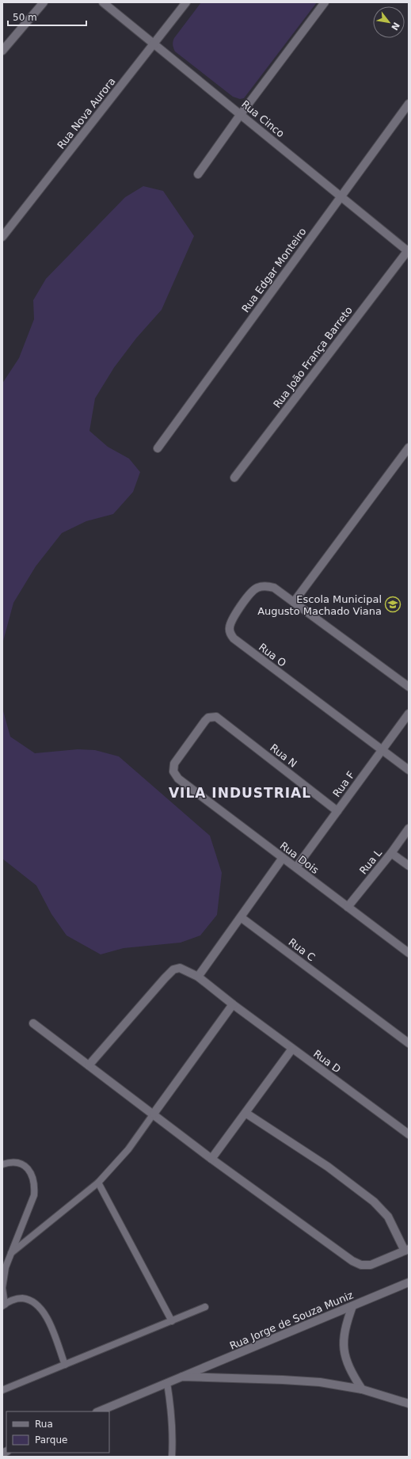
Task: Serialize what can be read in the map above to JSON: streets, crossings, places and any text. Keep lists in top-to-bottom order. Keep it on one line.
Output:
{"streets":{"street":["Rua Nova Aurora","Rua Cinco","Rua Edgar Monteiro","Rua João França Barreto","Rua O","Rua N","Rua F","Rua Dois","Rua L","Rua C","Rua D","Rua Jorge de Souza Muniz"]},"crossings":[["Rua Nova Aurora","Rua Cinco"],["Rua Cinco","Rua Edgar Monteiro"],["Rua Cinco","Rua João França Barreto"],["Rua O","Rua F"],["Rua N","Rua F"],["Rua N","Rua Dois"],["Rua F","Rua Dois"],["Rua Dois","Rua L"]],"districts":["VILA INDUSTRIAL"],"places":{"school or university":["Escola Municipal Augusto Machado Viana"]},"legend":["Rua","Parque"],"scale_bar":"50 m","north":"bottom right"}
